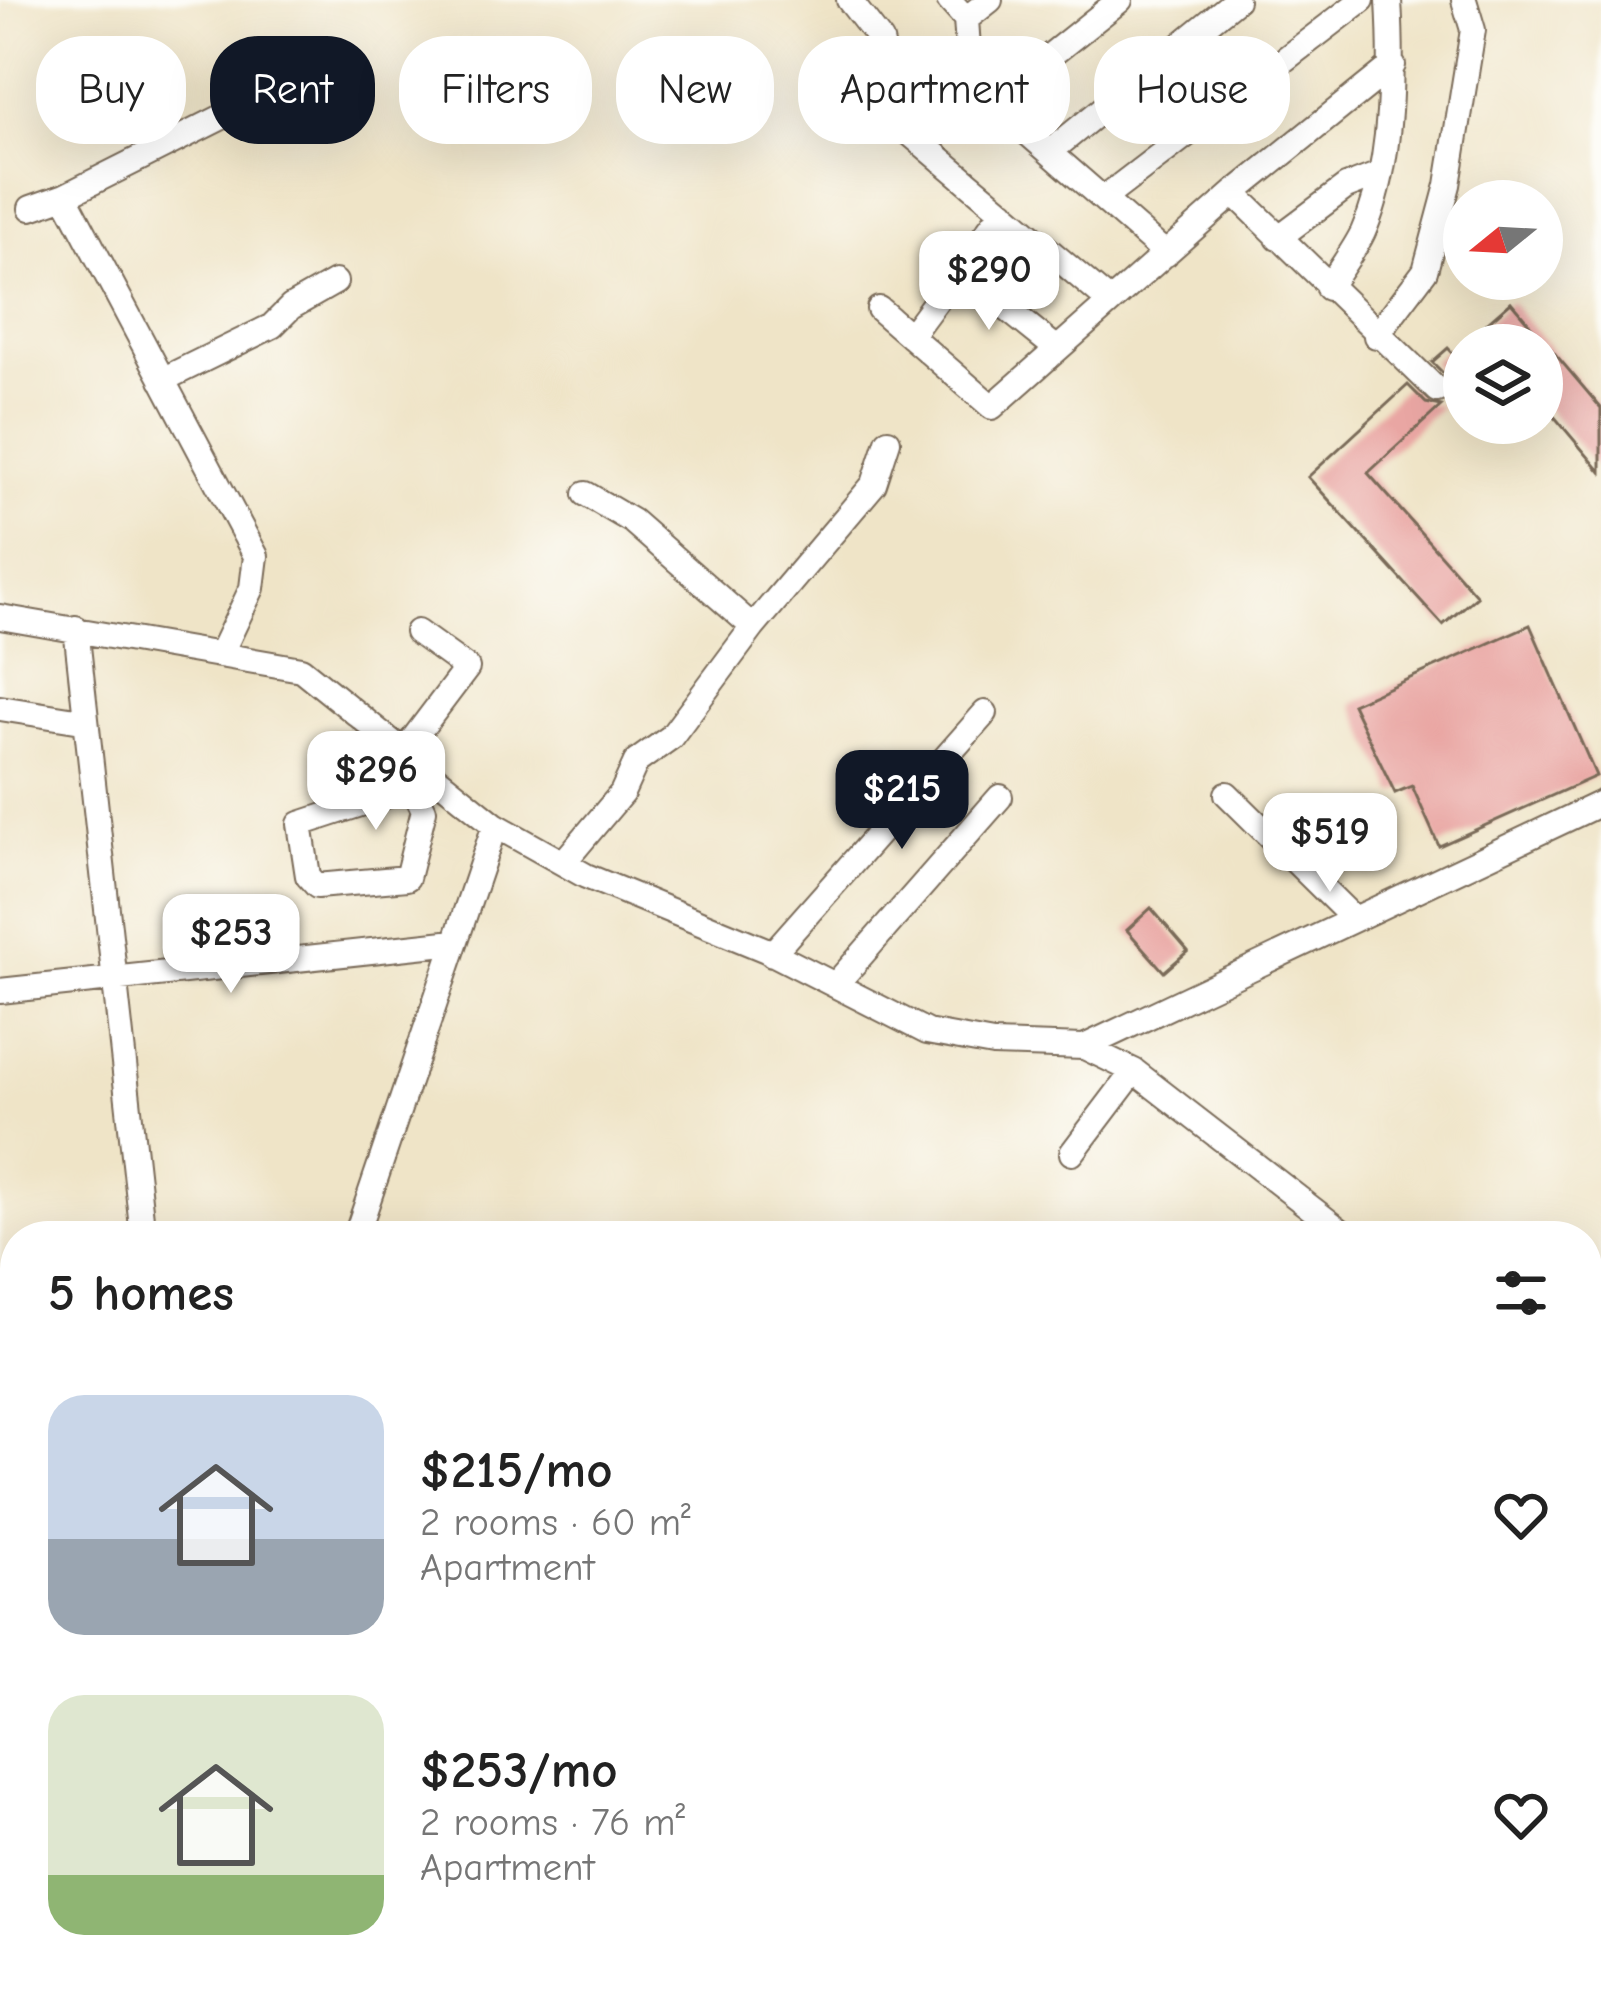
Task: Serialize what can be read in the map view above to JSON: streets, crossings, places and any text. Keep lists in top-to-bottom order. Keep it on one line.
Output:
{"north":"left","page":{"chip":["Buy","Rent","Filters","New","Apartment","House"],"price":["$290","$296","$215","$519","$253"],"heading":"5 homes","list":[{"name":"$215/mo","note":"2 rooms · 60 m² · Apartment"},{"name":"$253/mo","note":"2 rooms · 76 m² · Apartment"}]}}
